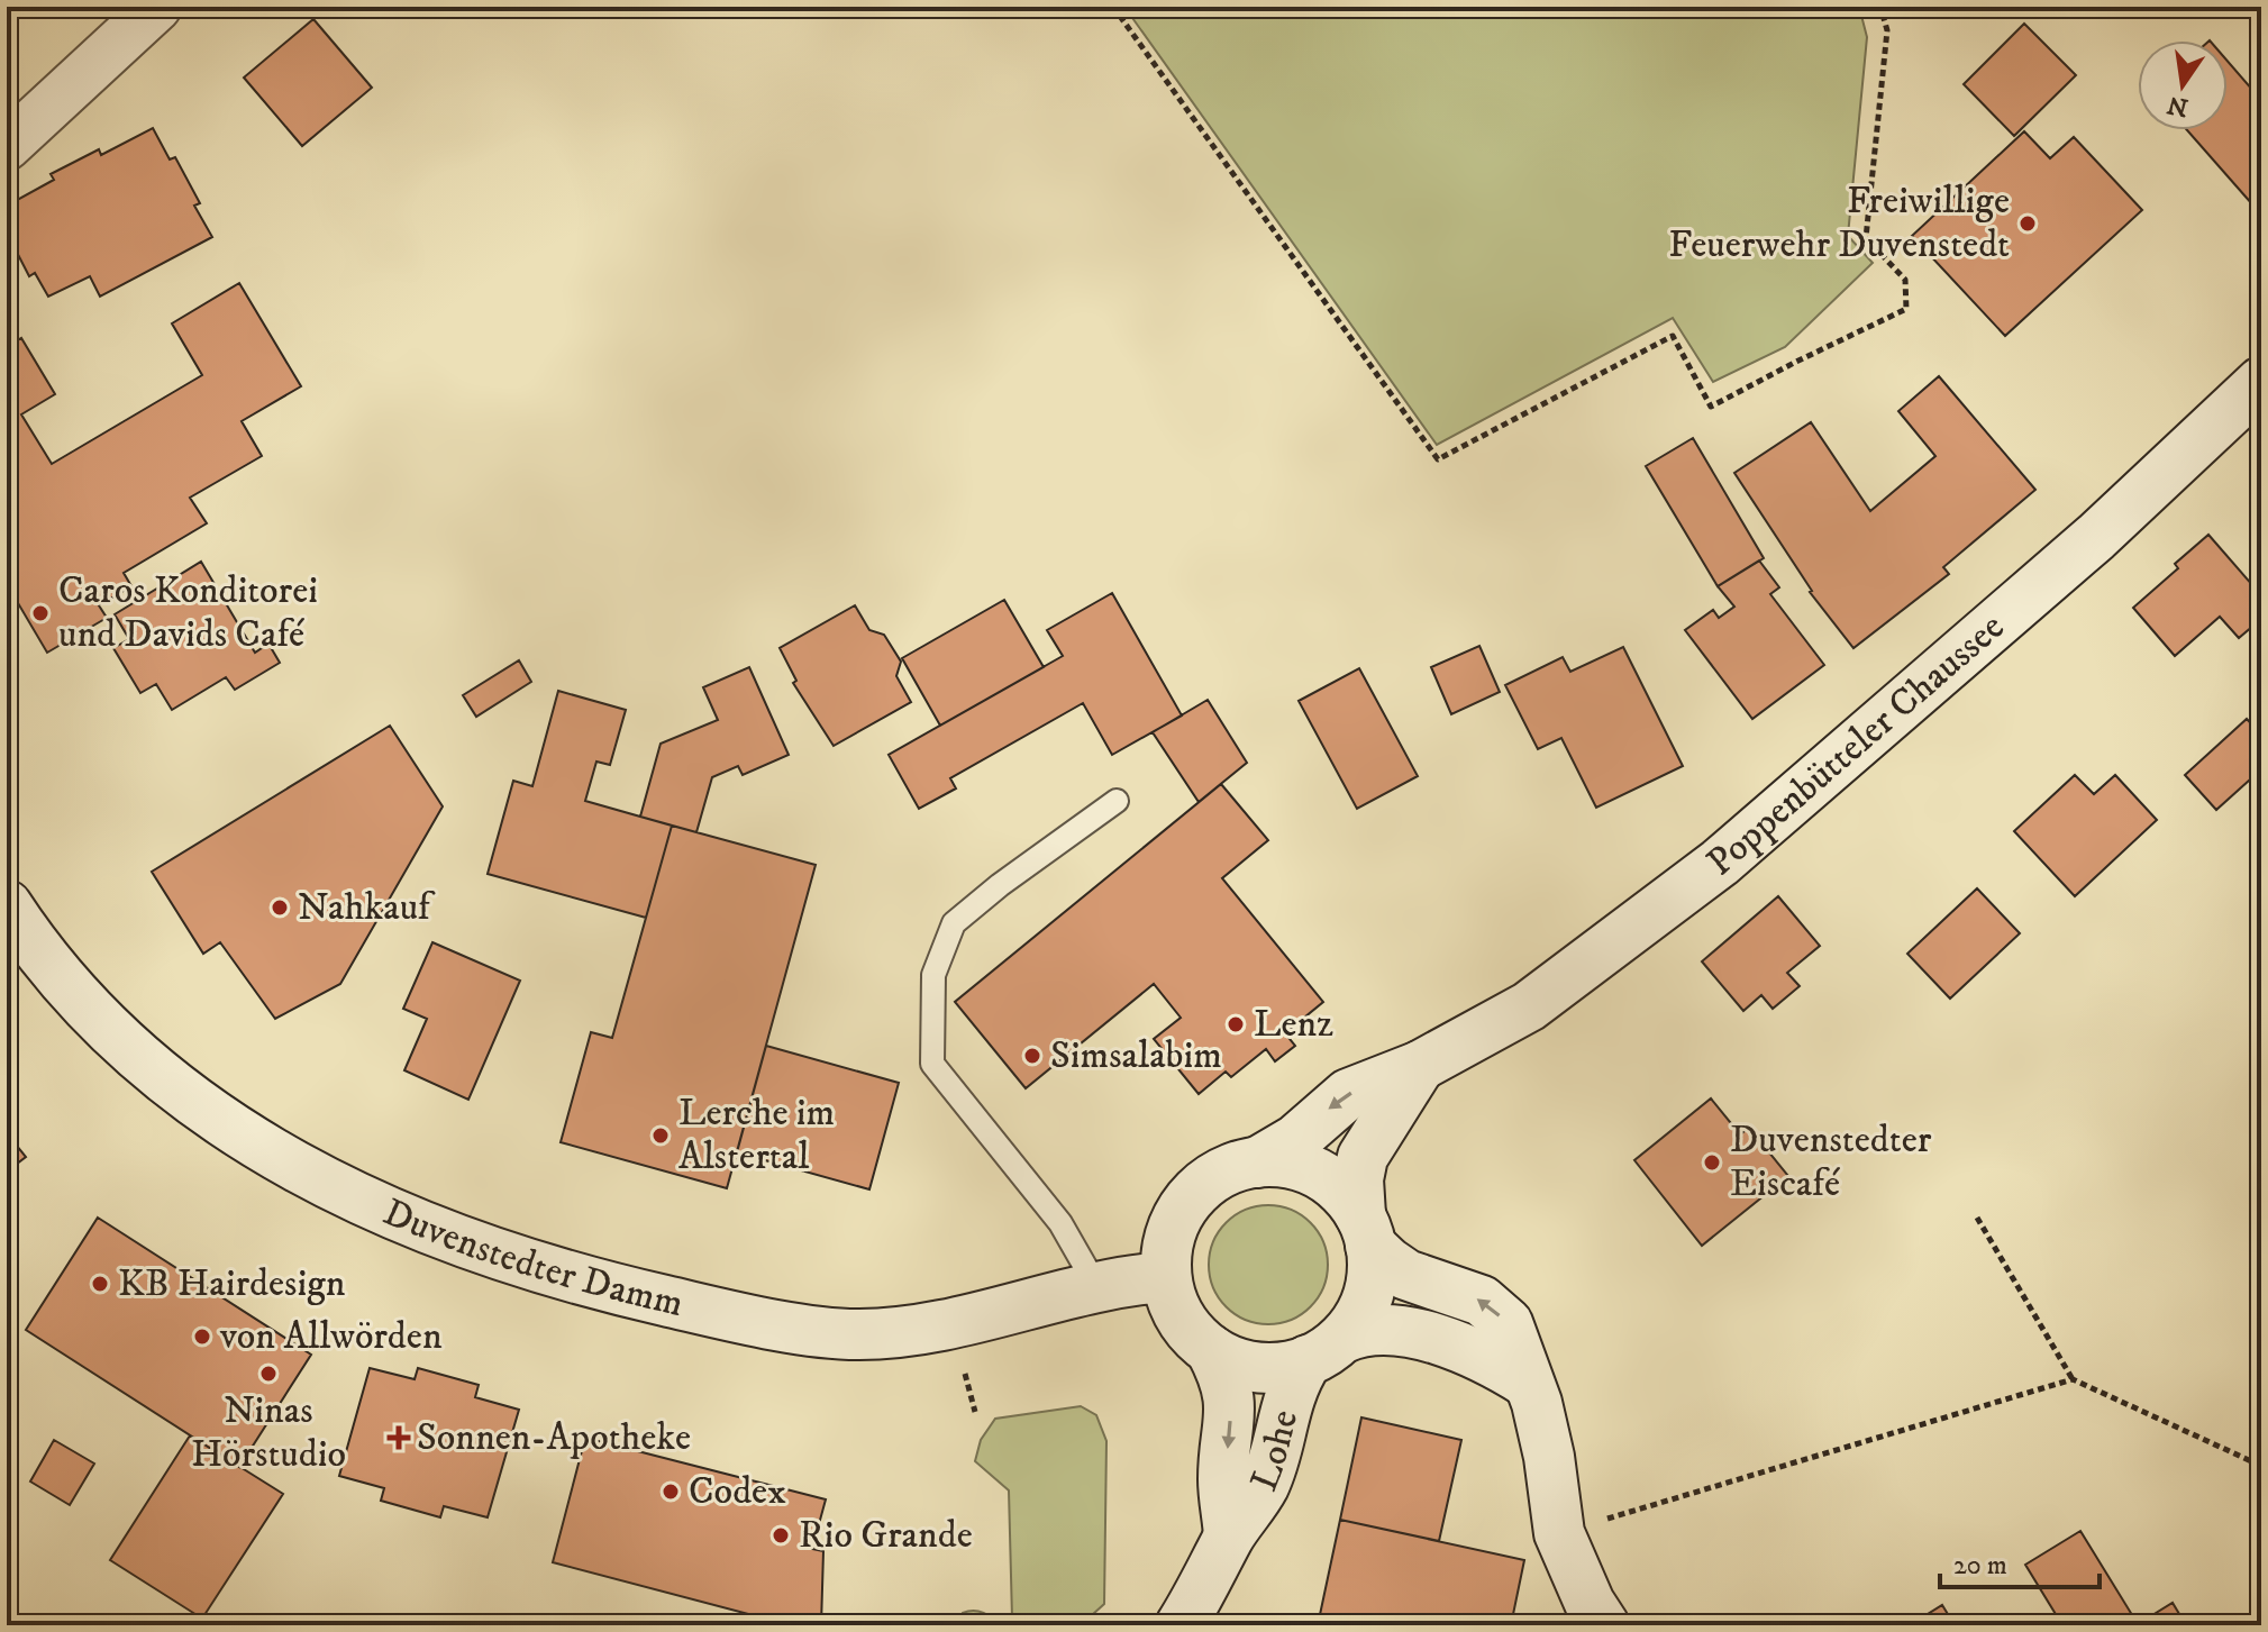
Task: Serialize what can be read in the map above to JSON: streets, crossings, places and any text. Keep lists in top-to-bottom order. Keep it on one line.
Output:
{"streets":{"main road":["Poppenbütteler Chaussee","Duvenstedter Damm","Lohe"]},"crossings":[["Poppenbütteler Chaussee","Duvenstedter Damm"],["Poppenbütteler Chaussee","Lohe"],["Duvenstedter Damm","Lohe"]],"places":{"other":["Freiwillige Feuerwehr Duvenstedt","Caros Konditorei und Davids Café","Nahkauf","Lenz","Simsalabim","Lerche im Alstertal","Duvenstedter Eiscafé","KB Hairdesign","von Allwörden","Ninas Hörstudio","Codex","Rio Grande"],"health":["Sonnen-Apotheke"]},"scale_bar":"20 m","north":"bottom"}
